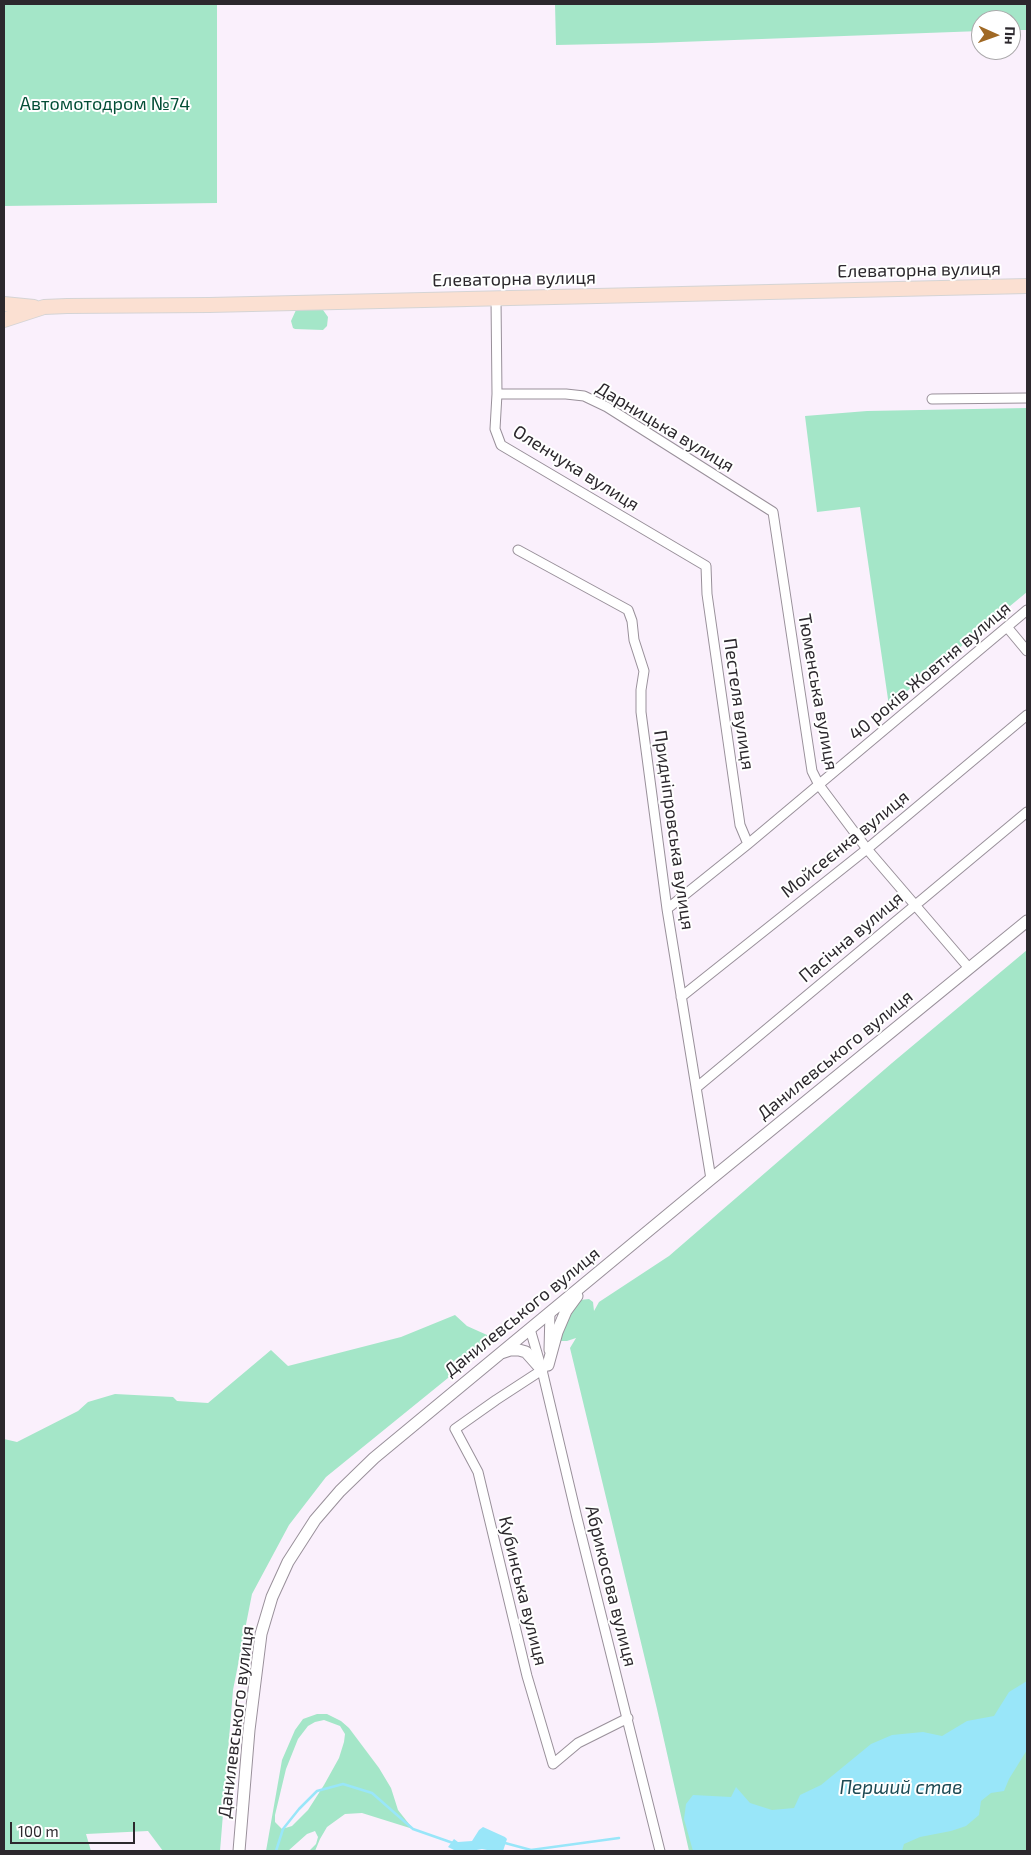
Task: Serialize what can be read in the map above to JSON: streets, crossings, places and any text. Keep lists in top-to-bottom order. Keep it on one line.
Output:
{"streets":{"main road":["Елеваторна вулиця"],"street":["Дарницька вулиця","Оленчука вулиця","40 років Жовтня вулиця","Тюменська вулиця","Пестеля вулиця","Придніпровська вулиця","Мойсеєнка вулиця","Пасічна вулиця","Данилевського вулиця","Абрикосова вулиця","Кубинська вулиця"]},"crossings":[["Елеваторна вулиця","Оленчука вулиця"],["Дарницька вулиця","Оленчука вулиця"],["Дарницька вулиця","Тюменська вулиця"],["Оленчука вулиця","Пестеля вулиця"],["40 років Жовтня вулиця","Тюменська вулиця"],["40 років Жовтня вулиця","Пестеля вулиця"],["40 років Жовтня вулиця","Придніпровська вулиця"],["Тюменська вулиця","Мойсеєнка вулиця"],["Тюменська вулиця","Пасічна вулиця"],["Тюменська вулиця","Данилевського вулиця"],["Придніпровська вулиця","Мойсеєнка вулиця"],["Придніпровська вулиця","Пасічна вулиця"],["Придніпровська вулиця","Данилевського вулиця"],["Абрикосова вулиця","Кубинська вулиця"]],"water":["Перший став"],"parks":["Автомотодром №74"],"scale_bar":"100 m","north":"right"}
